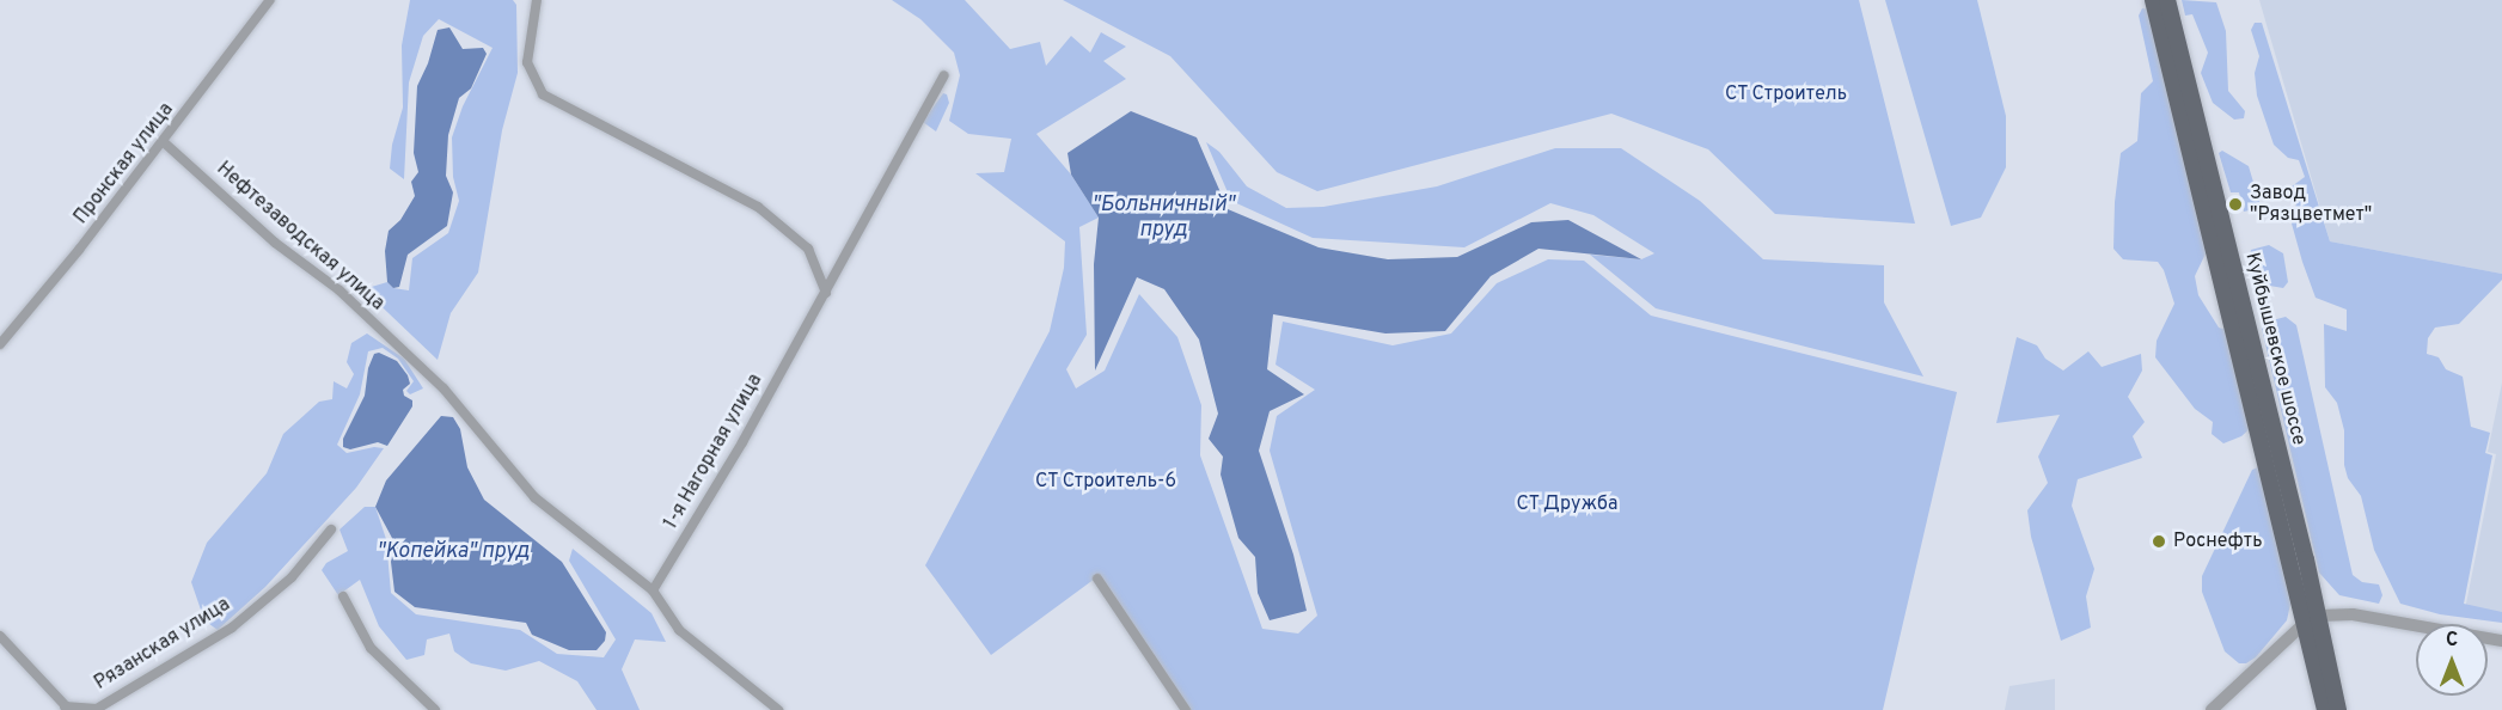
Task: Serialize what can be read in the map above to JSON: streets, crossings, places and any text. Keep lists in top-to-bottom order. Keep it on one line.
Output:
{"streets":{"main road":["Куйбышевское шоссе"],"street":["Пронская улица","Нефтезаводская улица","1-я Нагорная улица","Рязанская улица"]},"crossings":[["Пронская улица","Нефтезаводская улица"],["Нефтезаводская улица","1-я Нагорная улица"]],"water":["\"Больничный\" пруд","\"Копейка\" пруд"],"parks":["СТ Строитель","СТ Строитель-6","СТ Дружба"],"places":["Завод \"Рязцветмет\"","Роснефть"],"north":"top"}
